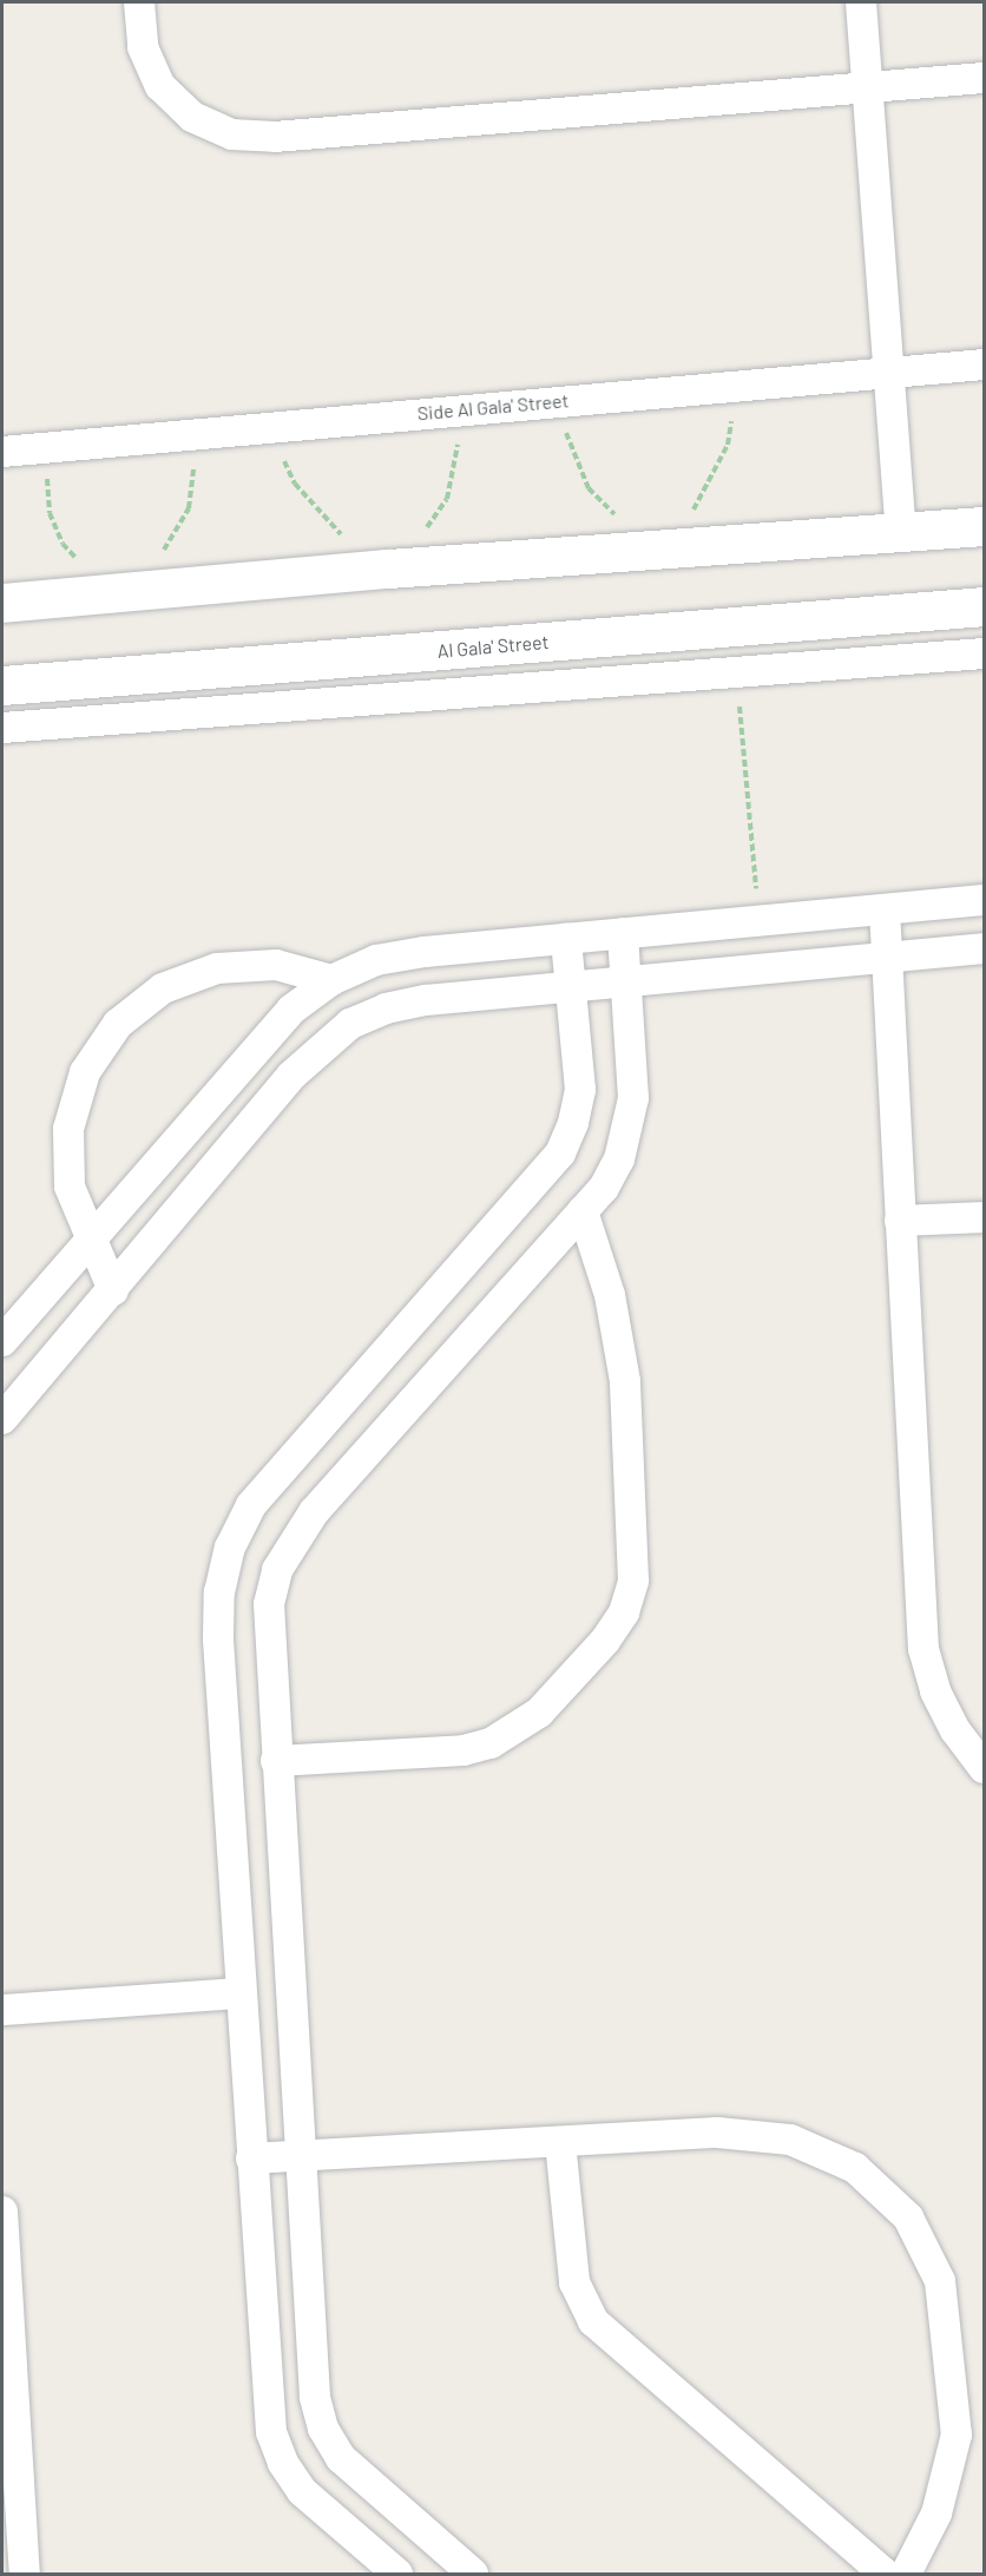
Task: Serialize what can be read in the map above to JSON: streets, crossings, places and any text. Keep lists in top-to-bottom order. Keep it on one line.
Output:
{"streets":{"street":["Side Al Gala' Street","Al Gala' Street"]}}
